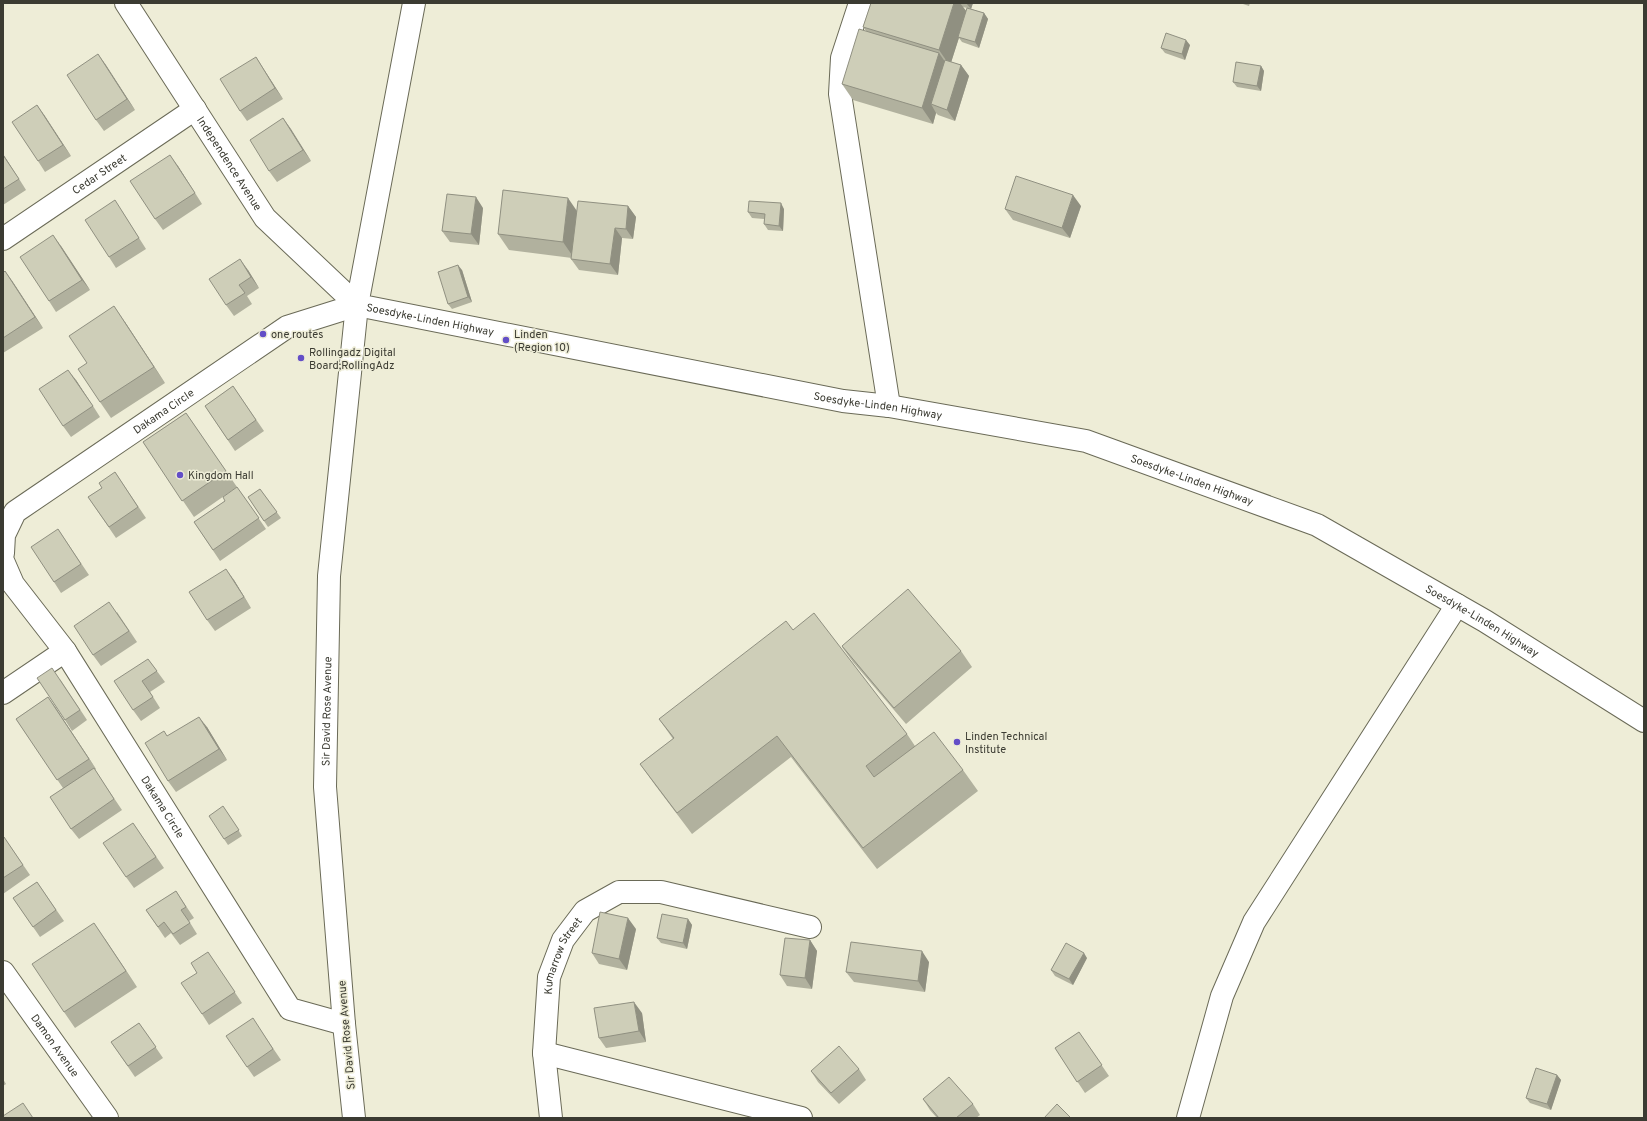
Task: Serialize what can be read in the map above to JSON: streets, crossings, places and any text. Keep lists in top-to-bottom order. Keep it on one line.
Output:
{"streets":{"street":["Independence Avenue","Cedar Street","Soesdyke-Linden Highway","Dakama Circle","Sir David Rose Avenue","Kumarrow Street","Damon Avenue"]},"crossings":[["Independence Avenue","Cedar Street"],["Independence Avenue","Soesdyke-Linden Highway"],["Independence Avenue","Dakama Circle"],["Independence Avenue","Sir David Rose Avenue"],["Soesdyke-Linden Highway","Dakama Circle"],["Soesdyke-Linden Highway","Sir David Rose Avenue"],["Dakama Circle","Sir David Rose Avenue"]],"places":["one routes","Linden (Region 10)","Rollingadz Digital Board;RollingAdz","Kingdom Hall","Linden Technical Institute"]}
